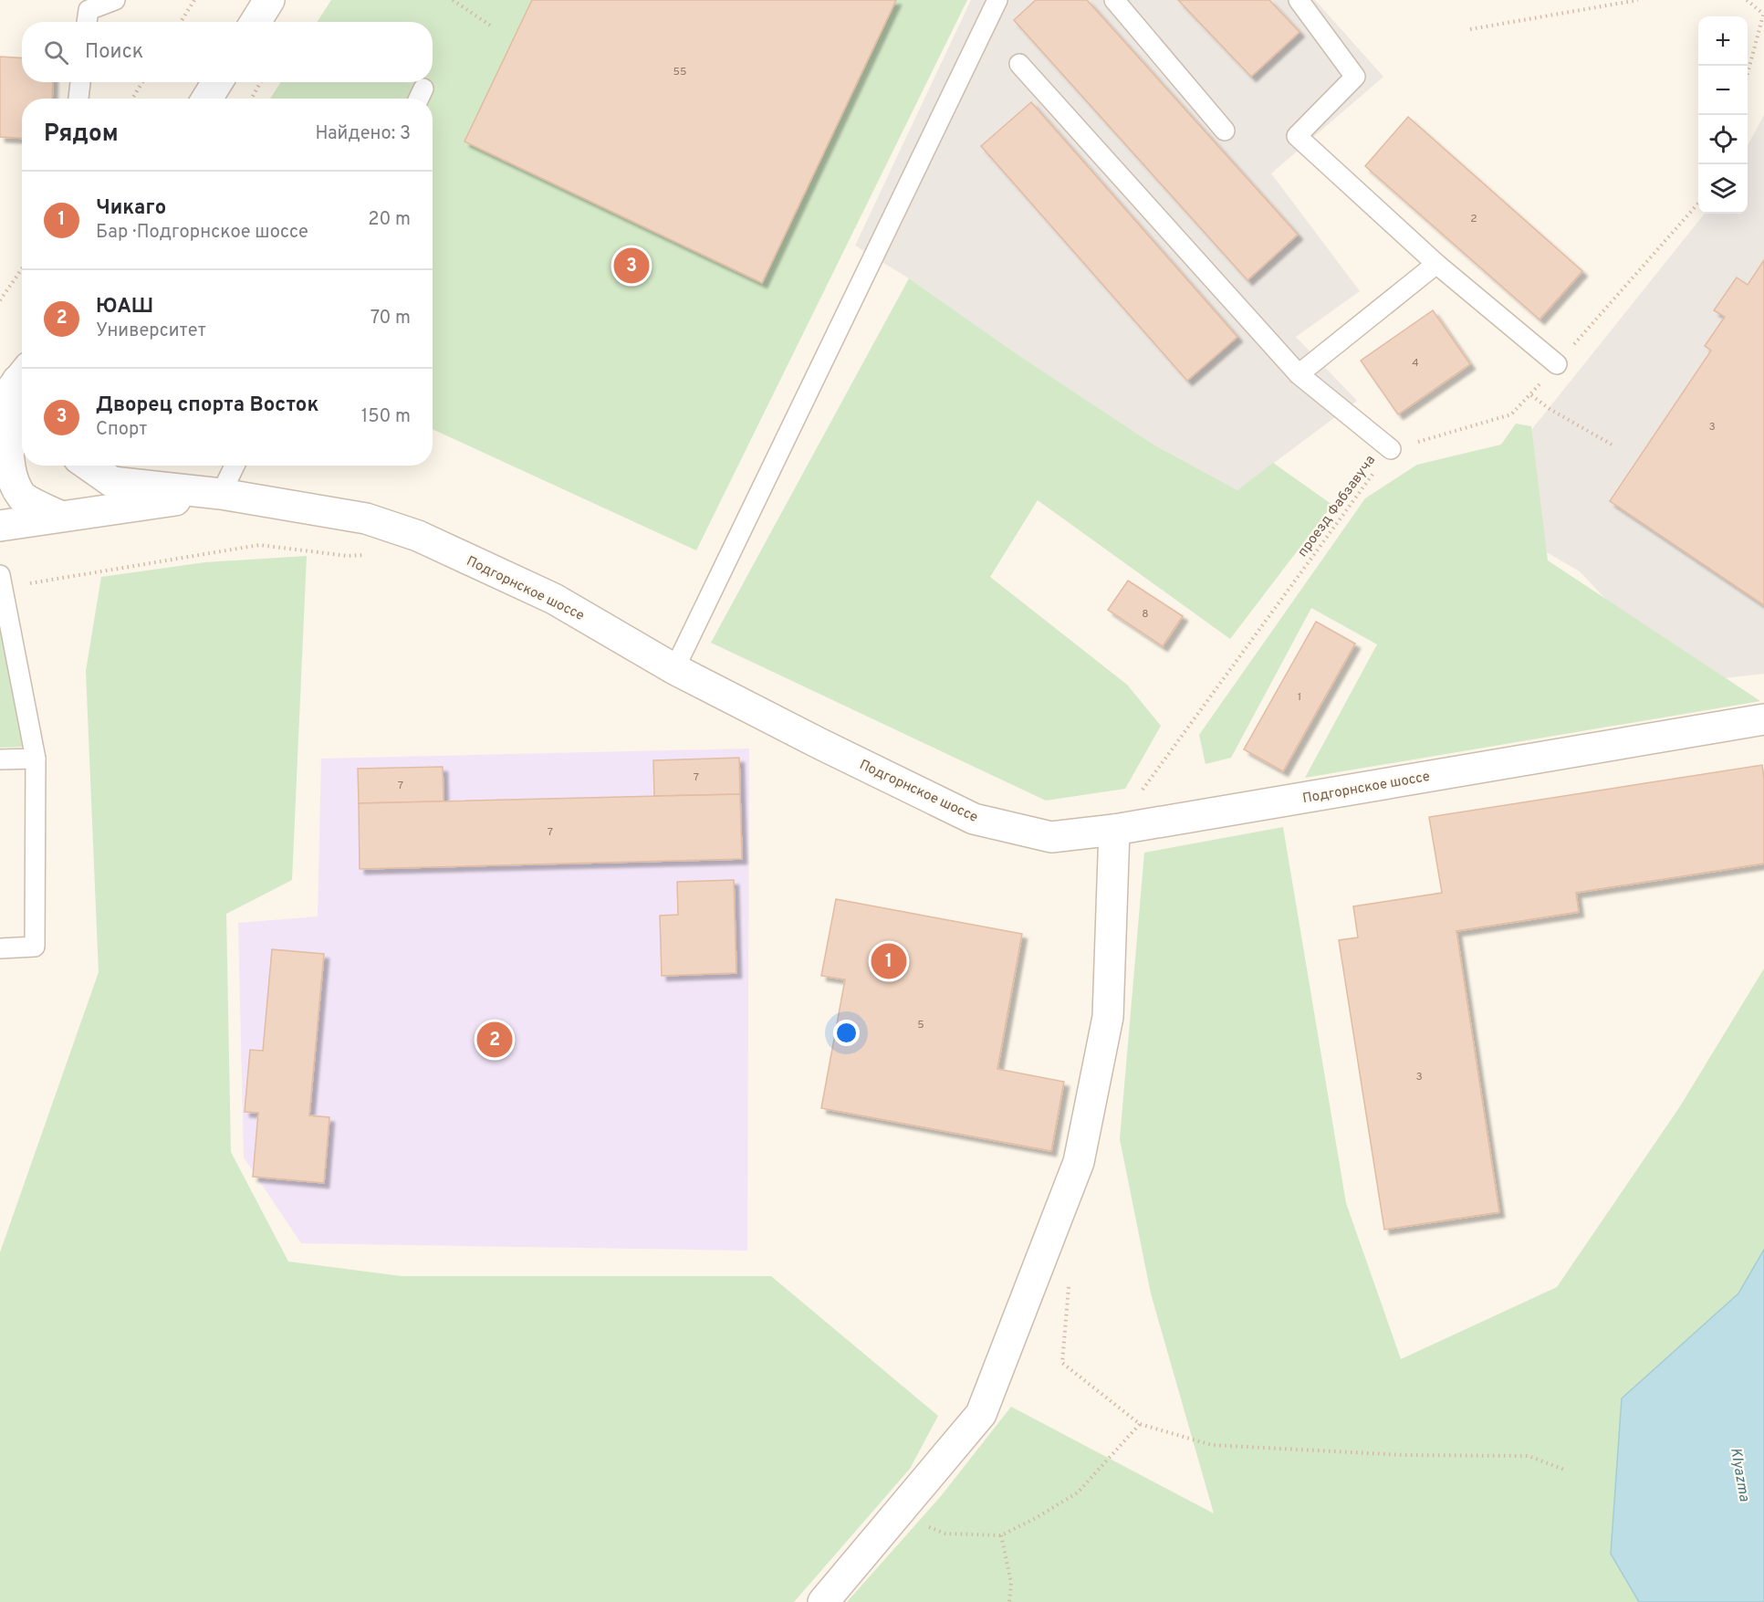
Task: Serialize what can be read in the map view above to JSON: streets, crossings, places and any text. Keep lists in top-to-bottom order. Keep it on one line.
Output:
{"streets":{"street":["Подгорнское шоссе"],"path":["проезд Фабзавуча"]},"crossings":[["проезд Фабзавуча","Подгорнское шоссе"]],"water":["Klyazma"],"house_numbers":["55","2","4","3","8","1","7","7","7","5","3"],"page":{"map_buttons":["+","−"],"search":"Поиск","heading":["Рядом","Найдено: 3"],"list":[{"mark":"1","name":"Чикаго","note":"Бар · Подгорнское шоссе","value":"20 m"},{"mark":"2","name":"ЮАШ","note":"Университет","value":"70 m"},{"mark":"3","name":"Дворец спорта Восток","note":"Спорт","value":"150 m"}],"pins":["3","1","2"]}}
